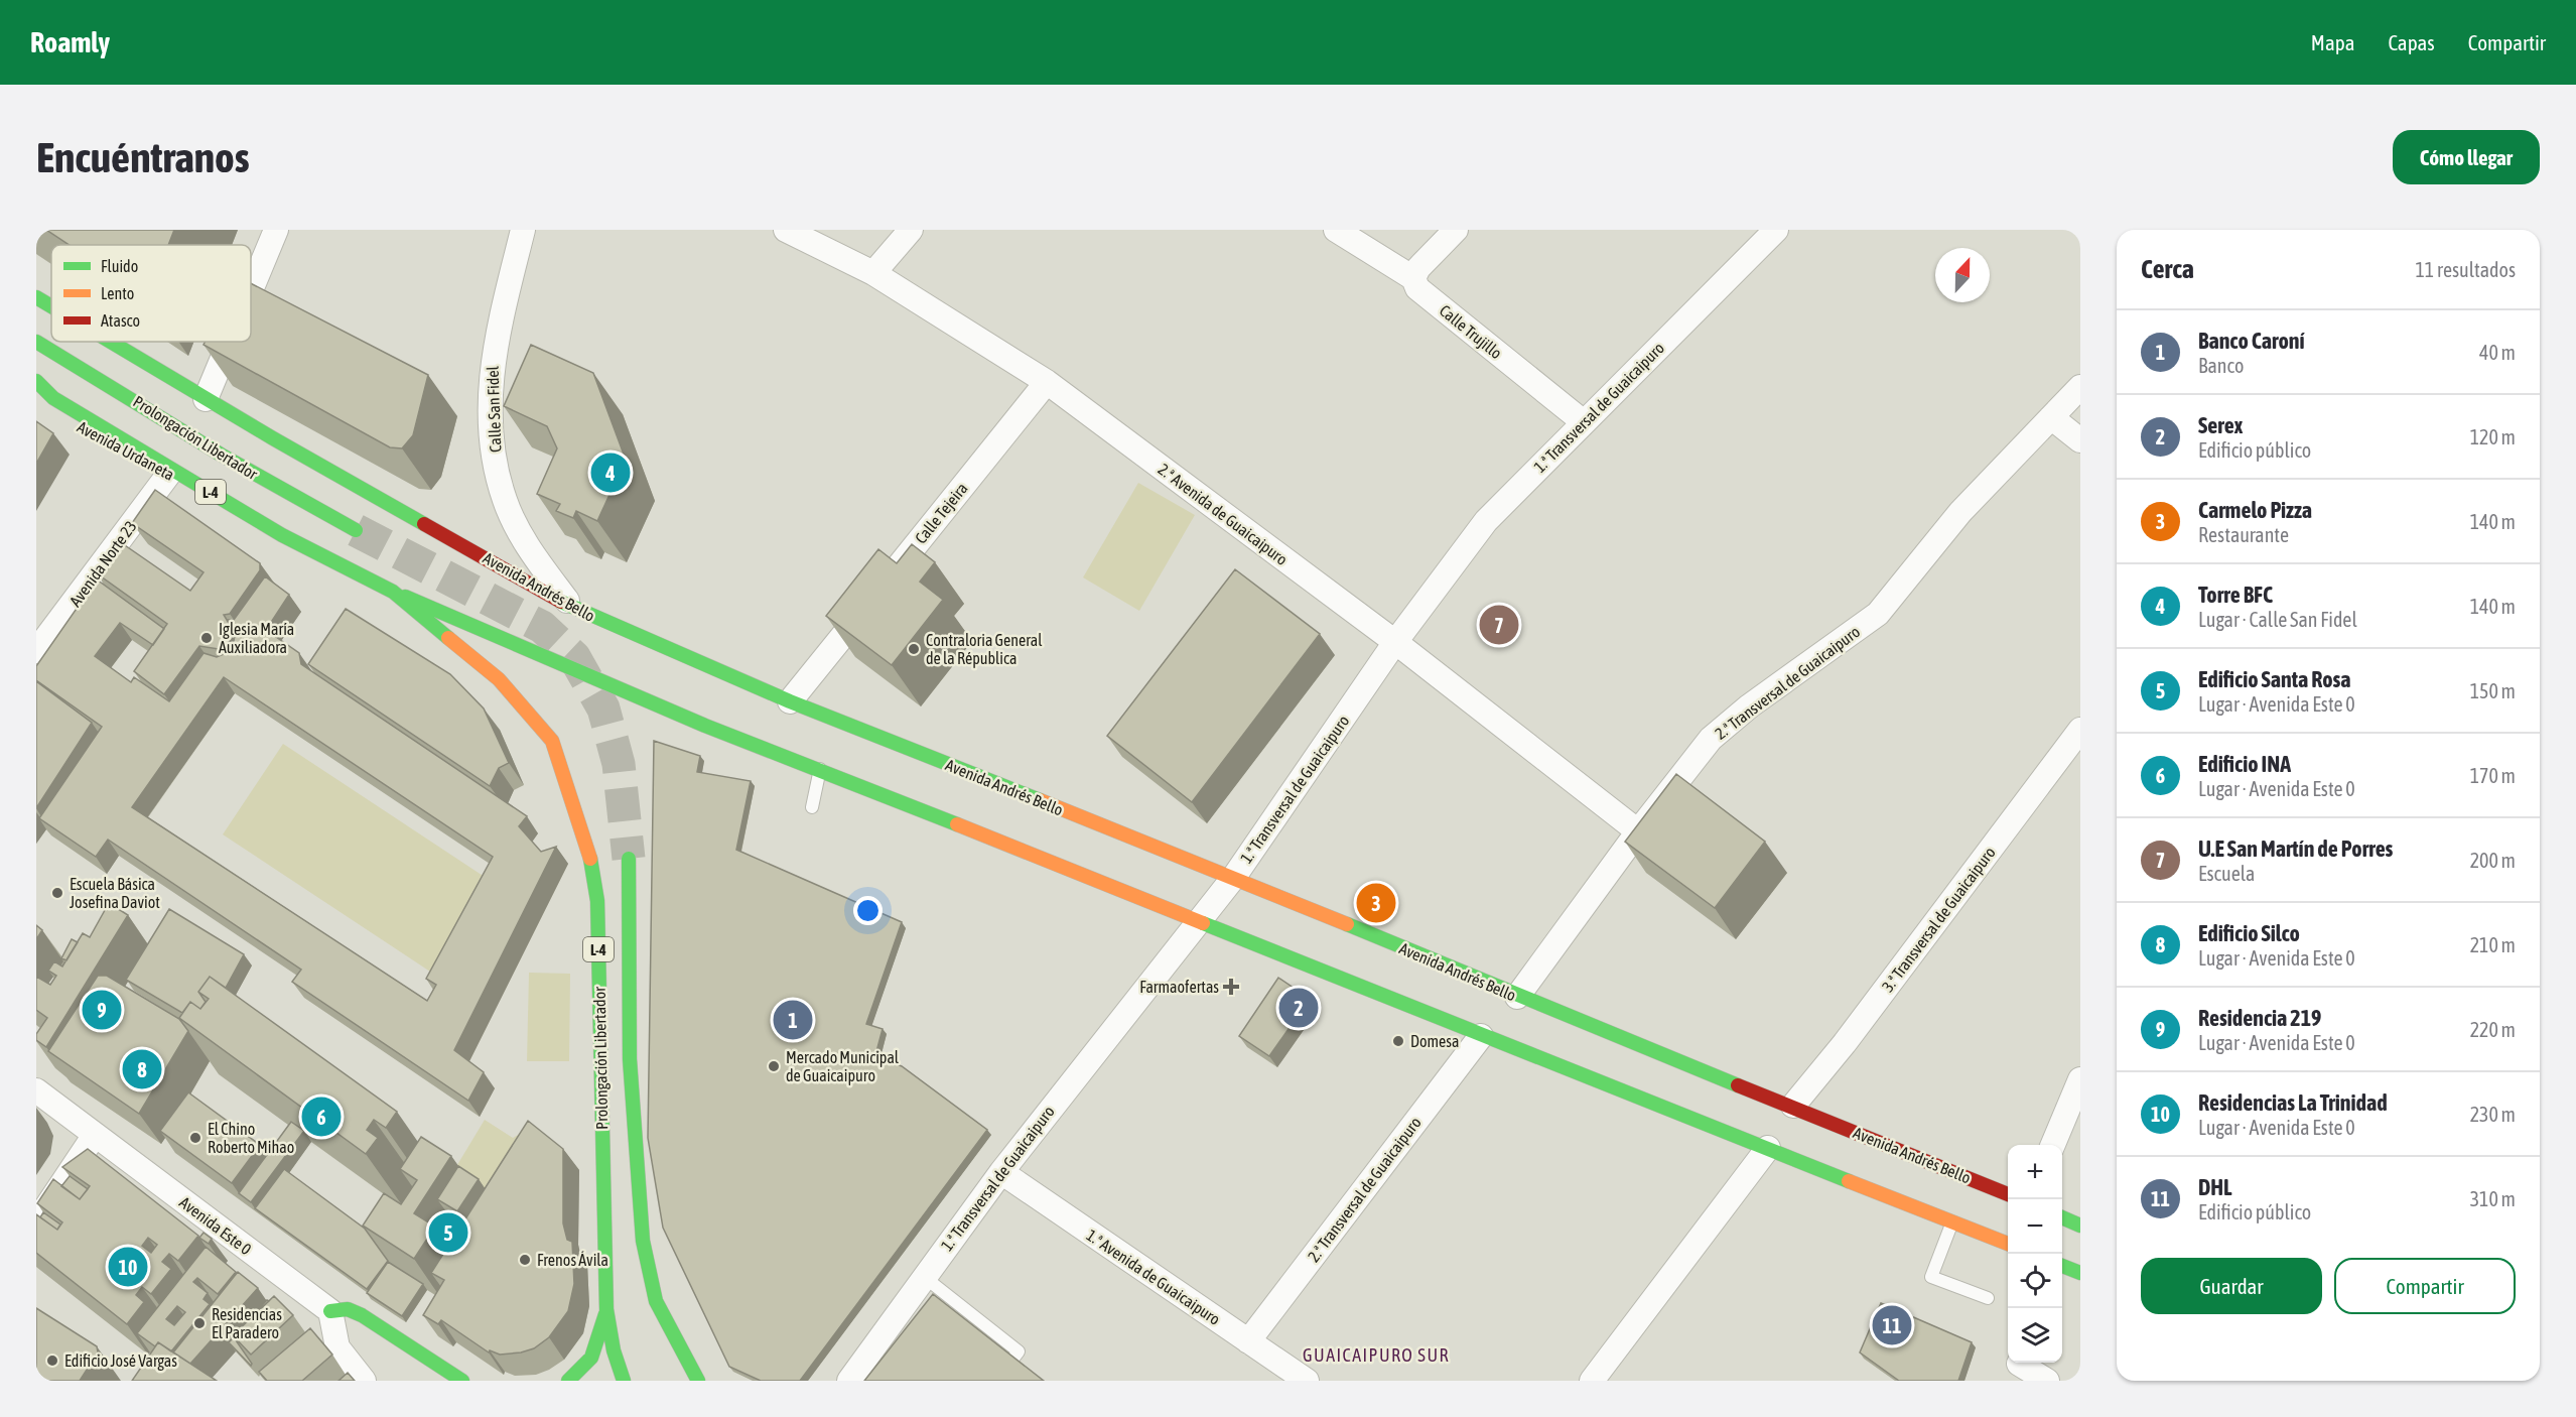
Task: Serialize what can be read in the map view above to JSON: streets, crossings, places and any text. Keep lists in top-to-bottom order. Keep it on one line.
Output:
{"streets":{"street":["Calle Trujillo","1.ª Transversal de Guaicaipuro","Calle San Fidel","Prolongación Libertador","Avenida Urdaneta","L-4","Calle Tejeira","2.ª Avenida de Guaicaipuro","Avenida Norte 23","Avenida Andrés Bello","2.ª Transversal de Guaicaipuro","3.ª Transversal de Guaicaipuro","Avenida Este 0","1.ª Avenida de Guaicaipuro"]},"crossings":[["Calle Trujillo","1.ª Transversal de Guaicaipuro"],["1.ª Transversal de Guaicaipuro","2.ª Avenida de Guaicaipuro"],["1.ª Transversal de Guaicaipuro","Avenida Andrés Bello"],["1.ª Transversal de Guaicaipuro","1.ª Avenida de Guaicaipuro"],["Calle San Fidel","Avenida Andrés Bello"],["Prolongación Libertador","L-4"],["Avenida Urdaneta","L-4"],["Avenida Urdaneta","Avenida Norte 23"],["Calle Tejeira","2.ª Avenida de Guaicaipuro"],["Calle Tejeira","Avenida Andrés Bello"],["2.ª Avenida de Guaicaipuro","2.ª Transversal de Guaicaipuro"],["Avenida Andrés Bello","2.ª Transversal de Guaicaipuro"],["Avenida Andrés Bello","3.ª Transversal de Guaicaipuro"],["2.ª Transversal de Guaicaipuro","1.ª Avenida de Guaicaipuro"]],"districts":["GUAICAIPURO SUR"],"places":{"other":["Iglesia María Auxiliadora","Contraloria General de la Républica","Escuela Básica Josefina Daviot","Domesa","Mercado Municipal de Guaicaipuro","El Chino Roberto Mihao","Frenos Ávila","Residencias El Paradero","Edificio José Vargas"],"health":["Farmaofertas"]},"legend":["Fluido","Lento","Atasco"],"north":"top","page":{"header":"Roamly","nav":["Mapa","Capas","Compartir"],"buttons":["Cómo llegar",["Guardar","Compartir"]],"title":"Encuéntranos","heading":["Cerca","11 resultados"],"list":[{"mark":"1","name":"Banco Caroní","note":"Banco","value":"40 m"},{"mark":"2","name":"Serex","note":"Edificio público","value":"120 m"},{"mark":"3","name":"Carmelo Pizza","note":"Restaurante","value":"140 m"},{"mark":"4","name":"Torre BFC","note":"Lugar · Calle San Fidel","value":"140 m"},{"mark":"5","name":"Edificio Santa Rosa","note":"Lugar · Avenida Este 0","value":"150 m"},{"mark":"6","name":"Edificio INA","note":"Lugar · Avenida Este 0","value":"170 m"},{"mark":"7","name":"U.E San Martín de Porres","note":"Escuela","value":"200 m"},{"mark":"8","name":"Edificio Silco","note":"Lugar · Avenida Este 0","value":"210 m"},{"mark":"9","name":"Residencia 219","note":"Lugar · Avenida Este 0","value":"220 m"},{"mark":"10","name":"Residencias La Trinidad","note":"Lugar · Avenida Este 0","value":"230 m"},{"mark":"11","name":"DHL","note":"Edificio público","value":"310 m"}],"pins":["4","7","3","2","9","1","8","6","5","10","11"],"map_buttons":["+","−"]}}
